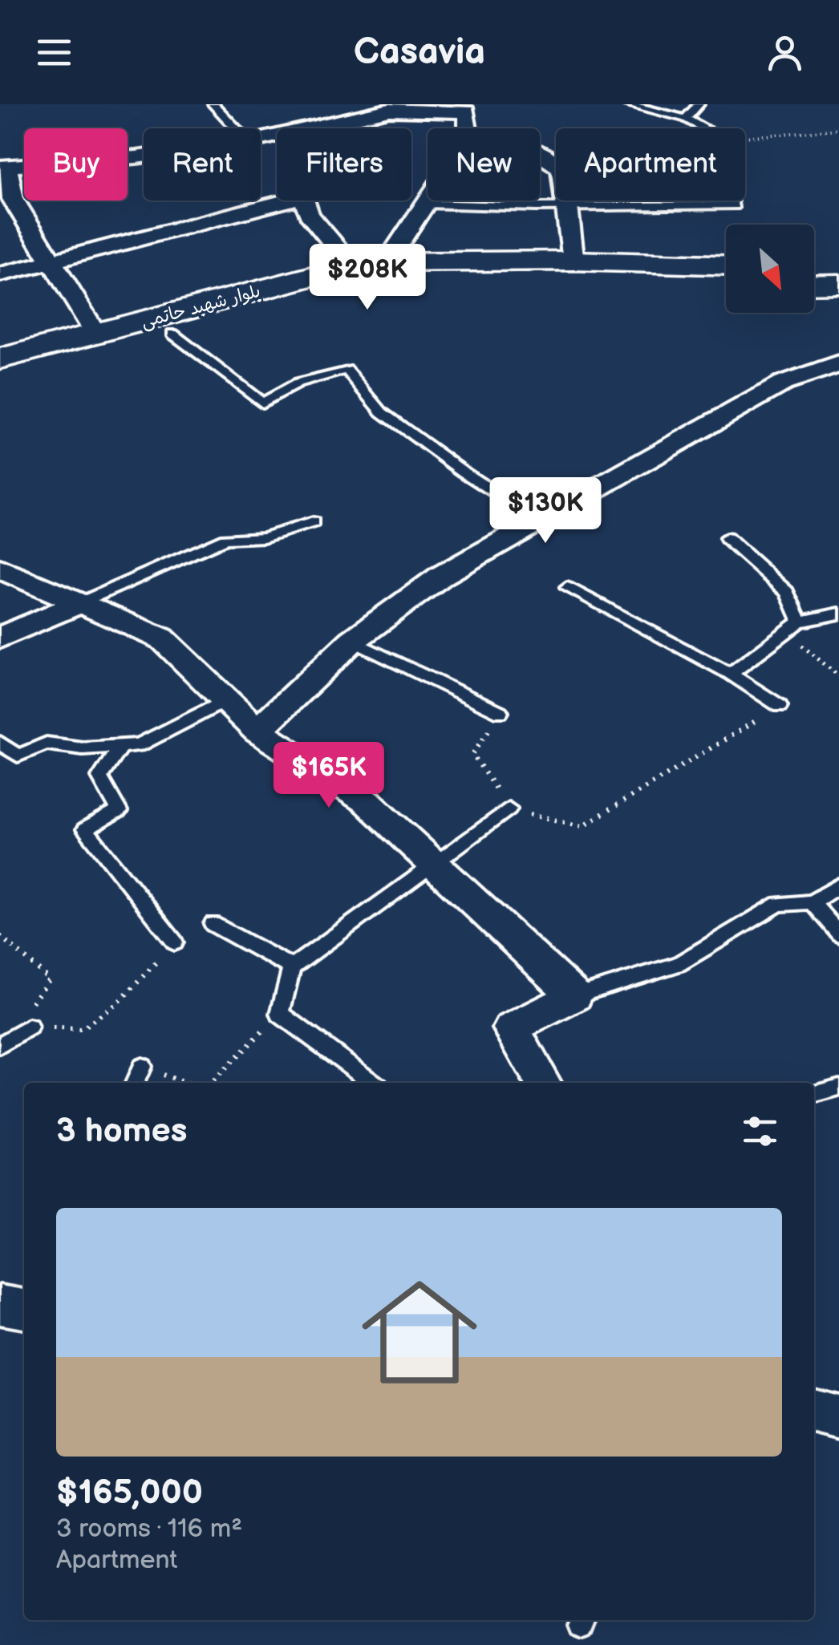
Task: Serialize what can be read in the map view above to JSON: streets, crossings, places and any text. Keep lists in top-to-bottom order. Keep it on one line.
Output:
{"streets":{"main road":["بلوار شهید حاتمی"]},"north":"bottom right","page":{"header":"Casavia","chip":["Buy","Rent","Filters","New","Apartment"],"price":["$208K","$130K","$165K"],"heading":"3 homes","list":[{"name":"$165,000","note":"3 rooms · 116 m² · Apartment"}]}}
